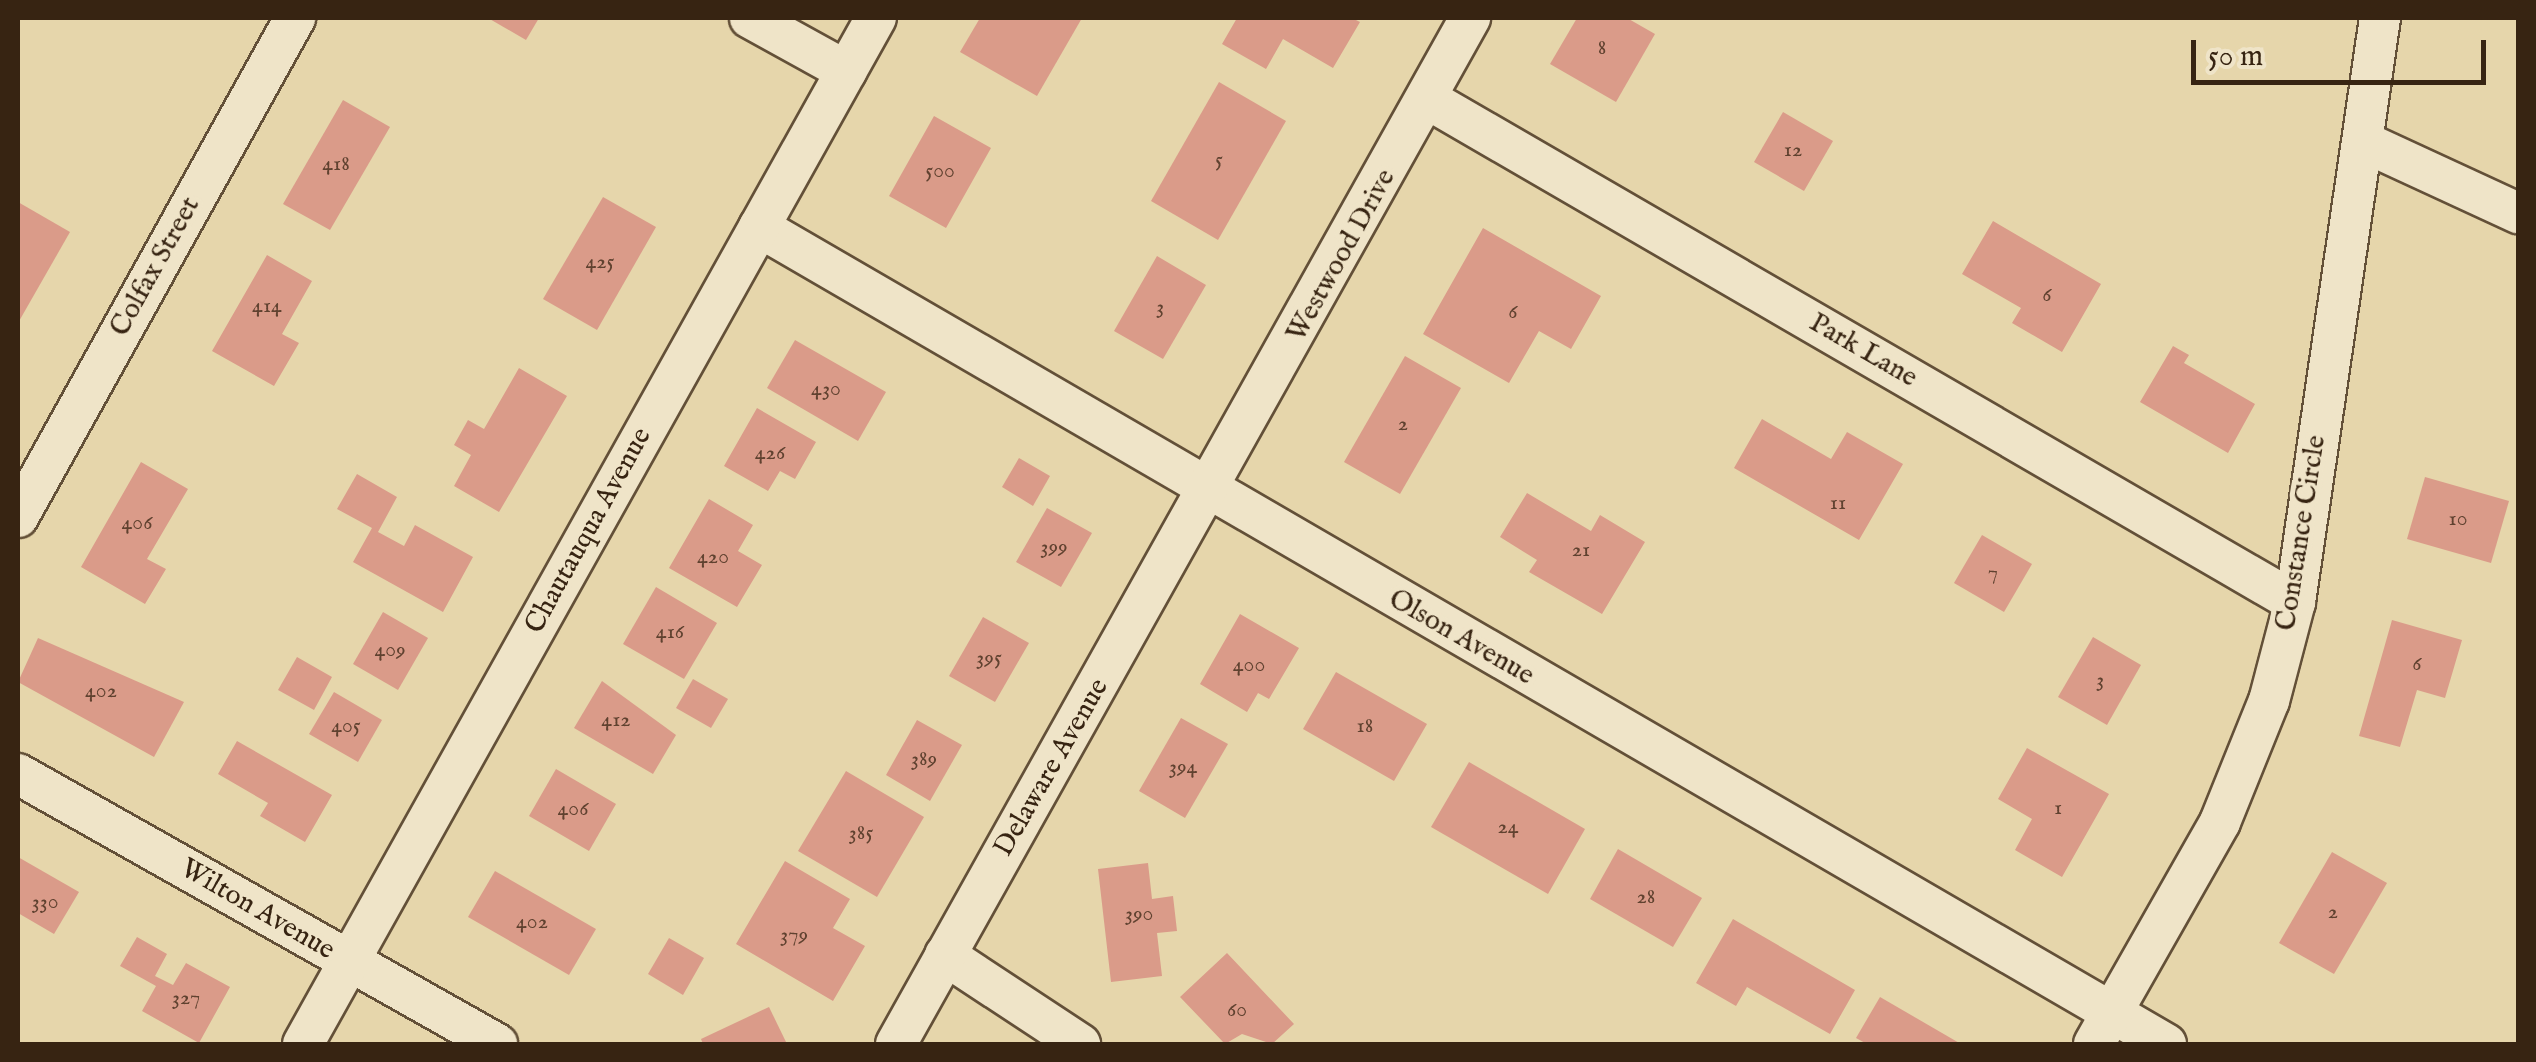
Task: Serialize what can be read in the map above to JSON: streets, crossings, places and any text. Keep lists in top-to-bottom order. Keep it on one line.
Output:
{"streets":{"street":["Westwood Drive","Colfax Street","Park Lane","Chautauqua Avenue","Constance Circle","Olson Avenue","Delaware Avenue","Wilton Avenue"]},"crossings":[["Westwood Drive","Park Lane"],["Westwood Drive","Olson Avenue"],["Westwood Drive","Delaware Avenue"],["Park Lane","Constance Circle"],["Chautauqua Avenue","Olson Avenue"],["Chautauqua Avenue","Wilton Avenue"],["Constance Circle","Olson Avenue"],["Olson Avenue","Delaware Avenue"]],"house_numbers":["8","12","5","418","500","425","6","414","3","6","430","2","426","11","10","406","399","21","420","7","416","409","395","6","400","3","402","412","405","18","389","394","1","406","24","385","28","330","2","390","402","379","327","60"],"scale_bar":"50 m"}
